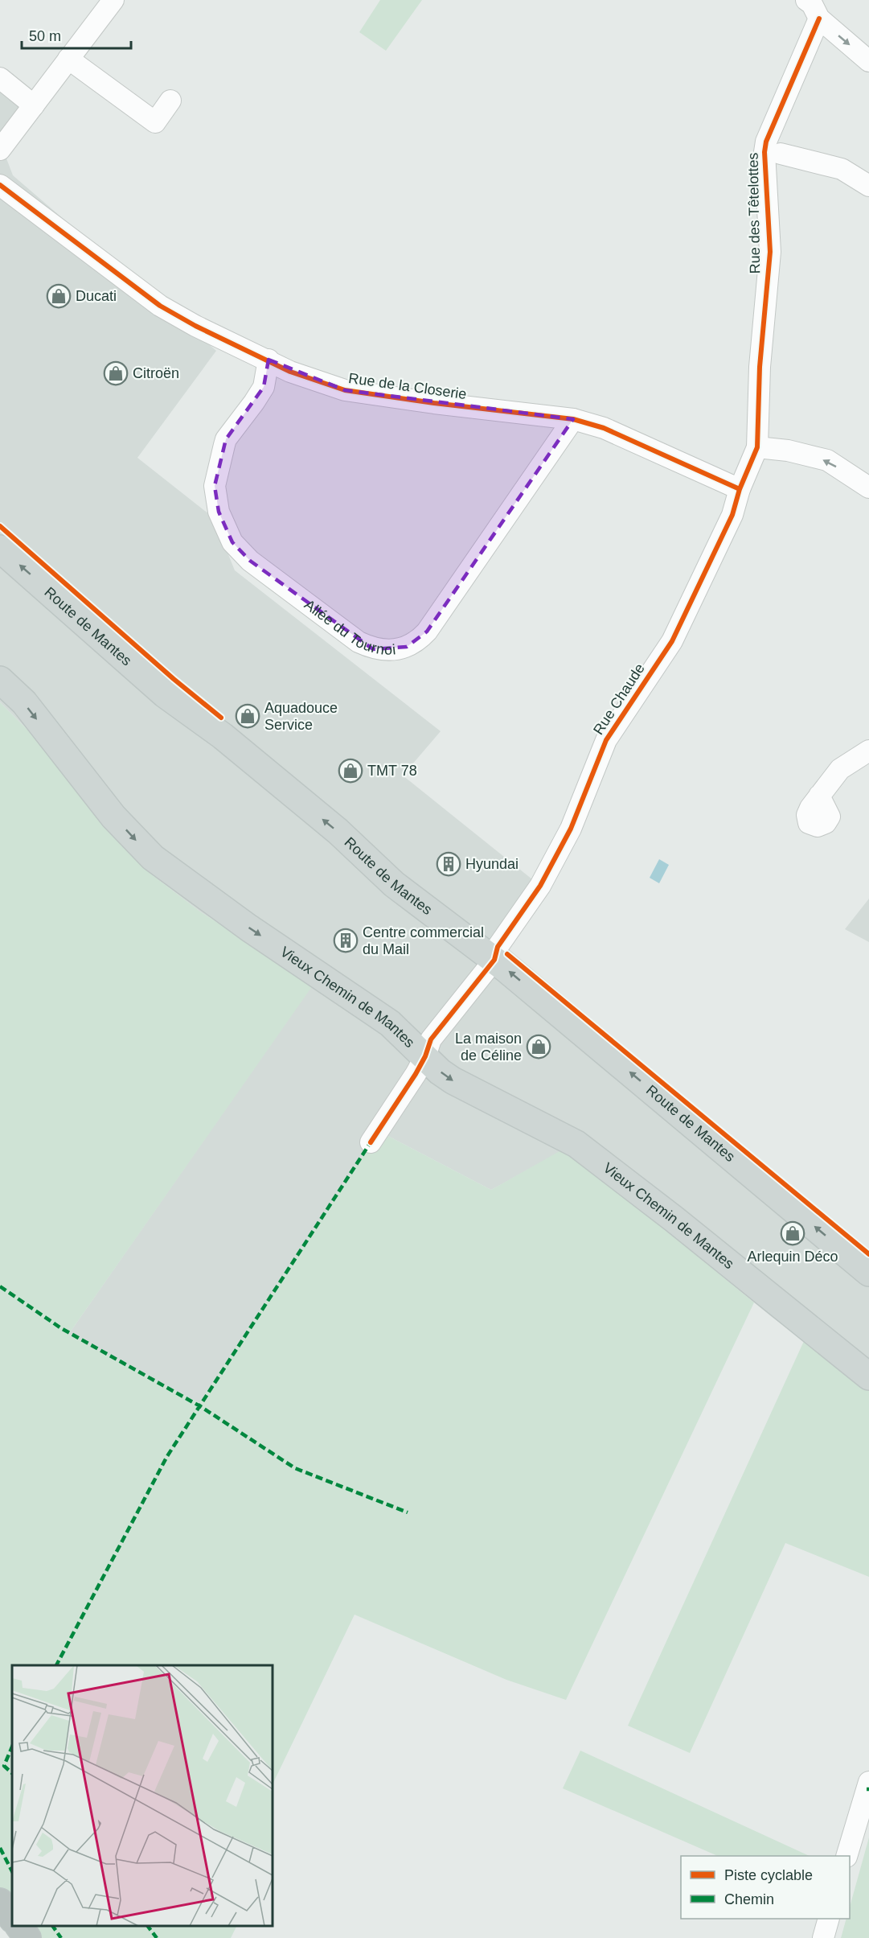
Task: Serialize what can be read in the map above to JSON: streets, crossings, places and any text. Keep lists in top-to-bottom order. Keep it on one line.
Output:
{"streets":{"main road":["Route de Mantes","Vieux Chemin de Mantes"],"street":["Rue des Têtelottes","Rue de la Closerie","Allée du Tournoi","Rue Chaude"]},"crossings":[["Rue des Têtelottes","Rue Chaude"],["Rue de la Closerie","Allée du Tournoi"],["Rue de la Closerie","Rue Chaude"],["Route de Mantes","Rue Chaude"],["Rue Chaude","Vieux Chemin de Mantes"]],"one_way":["Route de Mantes","Vieux Chemin de Mantes"],"places":{"shop":["Ducati","Citroën","Aquadouce Service","TMT 78","La maison de Céline","Arlequin Déco"],"building":["Hyundai","Centre commercial du Mail"]},"legend":["Piste cyclable","Chemin"],"scale_bar":"50 m"}
